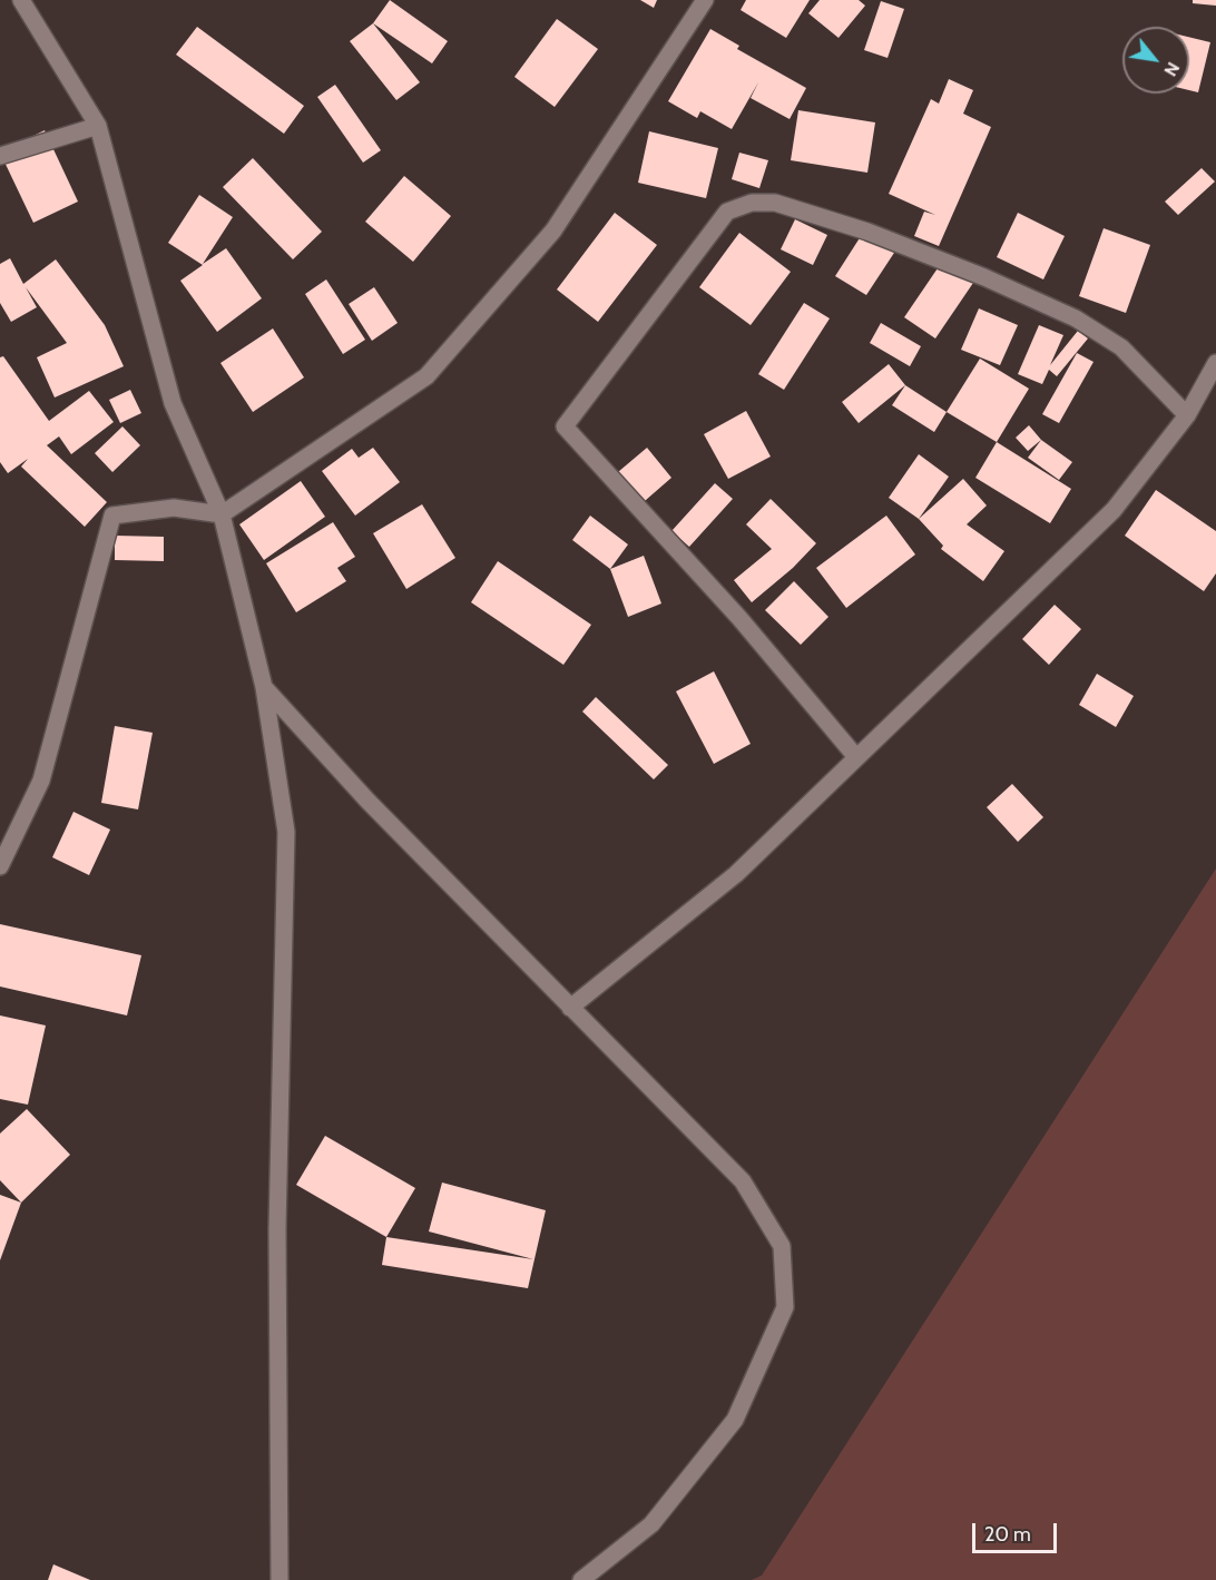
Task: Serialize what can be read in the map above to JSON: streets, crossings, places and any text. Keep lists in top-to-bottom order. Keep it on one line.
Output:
{"scale_bar":"20 m","north":"bottom right"}
